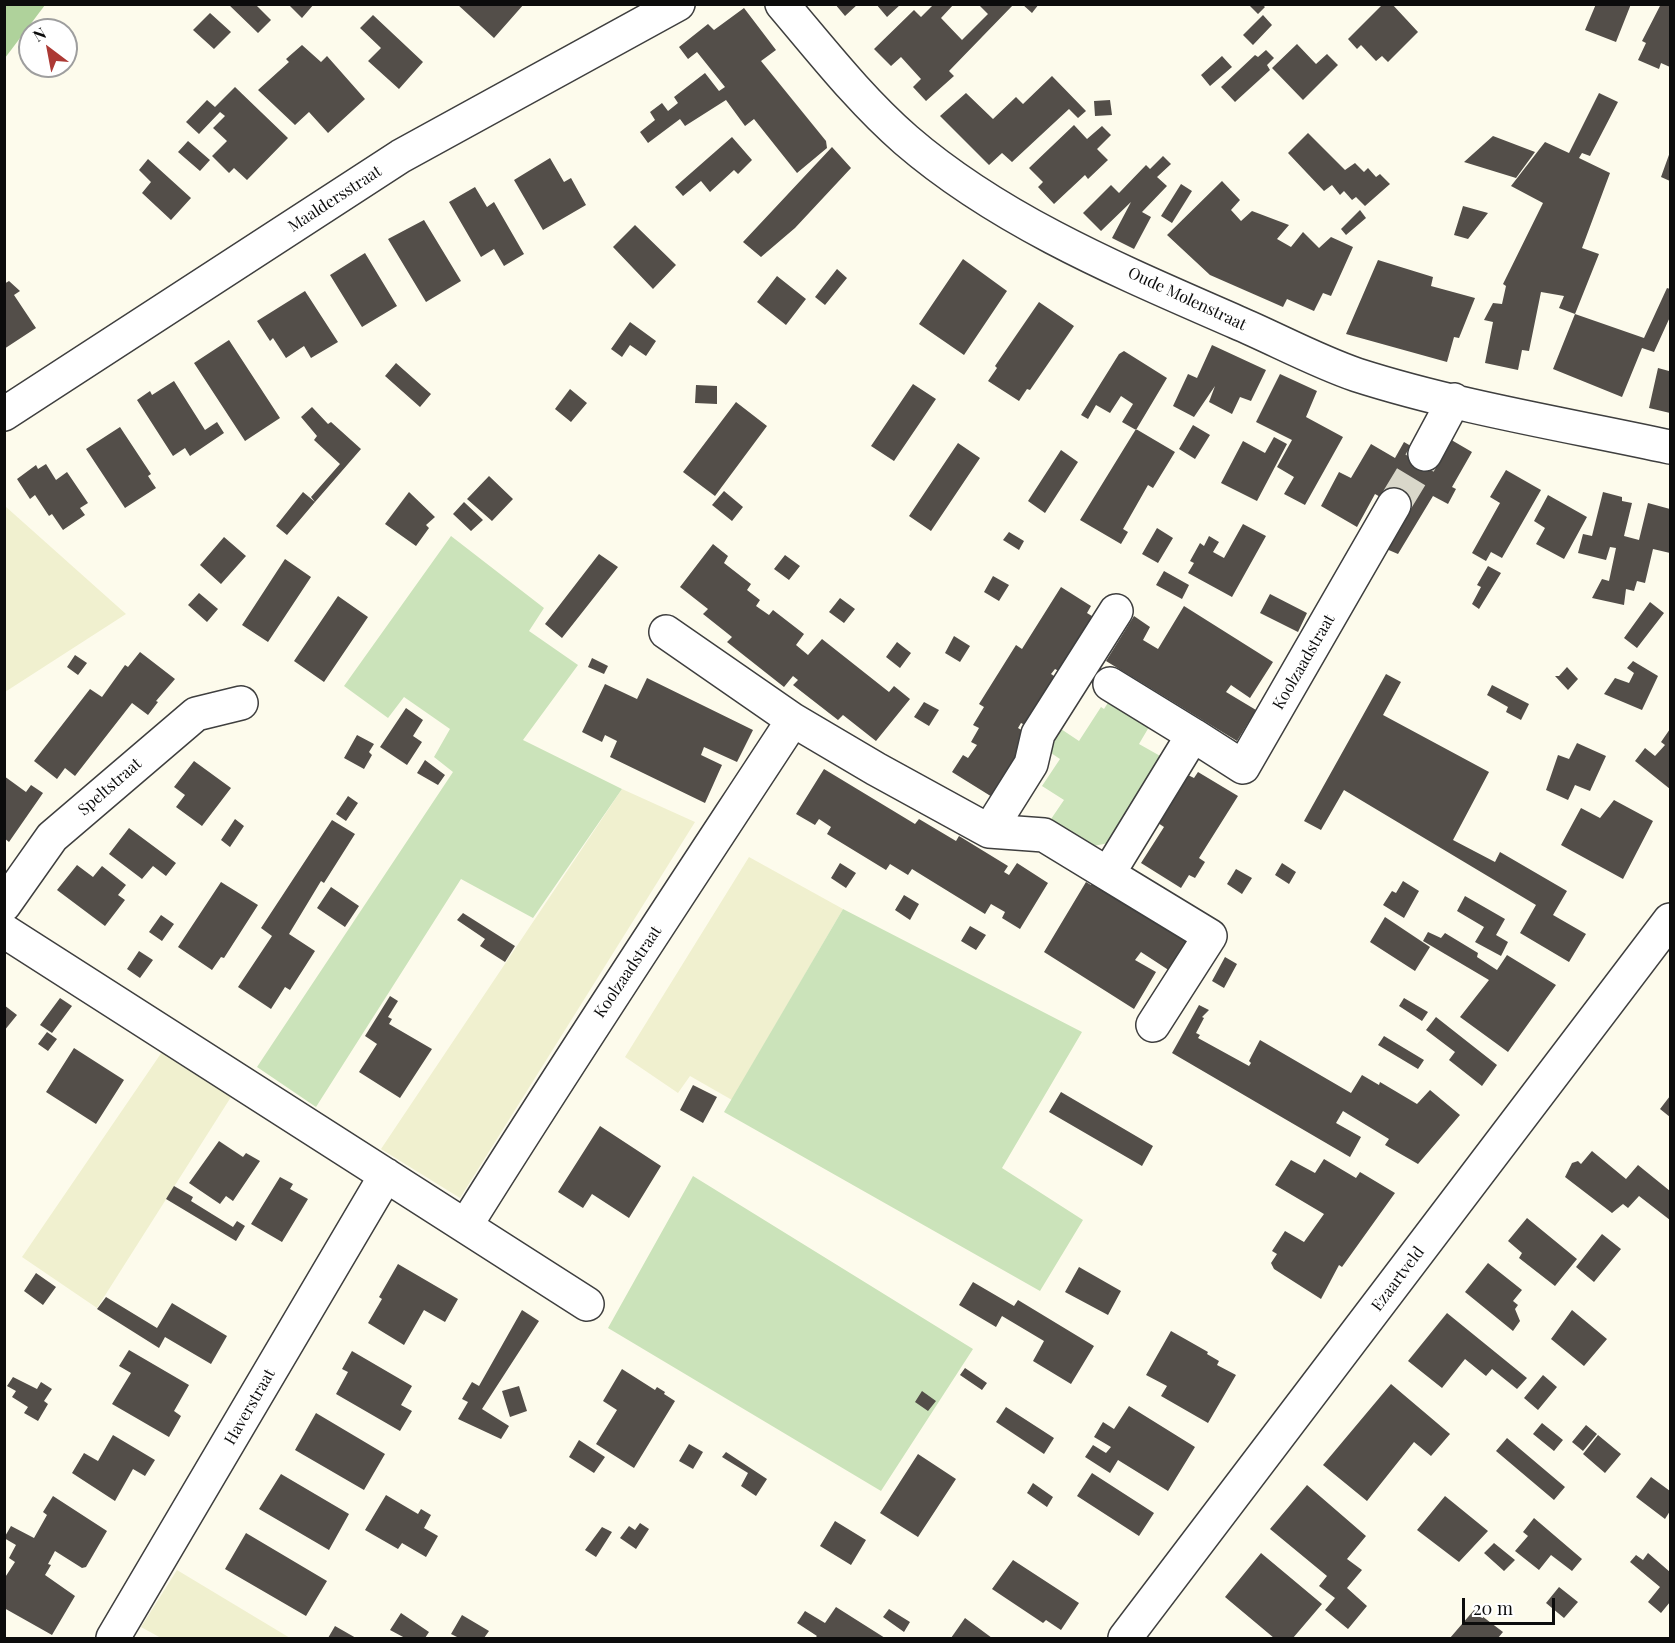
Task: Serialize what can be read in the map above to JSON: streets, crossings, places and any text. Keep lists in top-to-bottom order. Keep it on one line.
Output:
{"streets":{"street":["Maaldersstraat","Oude Molenstraat","Koolzaadstraat","Speltstraat","Ezaartveld","Haverstraat"]},"scale_bar":"20 m","north":"top left"}
